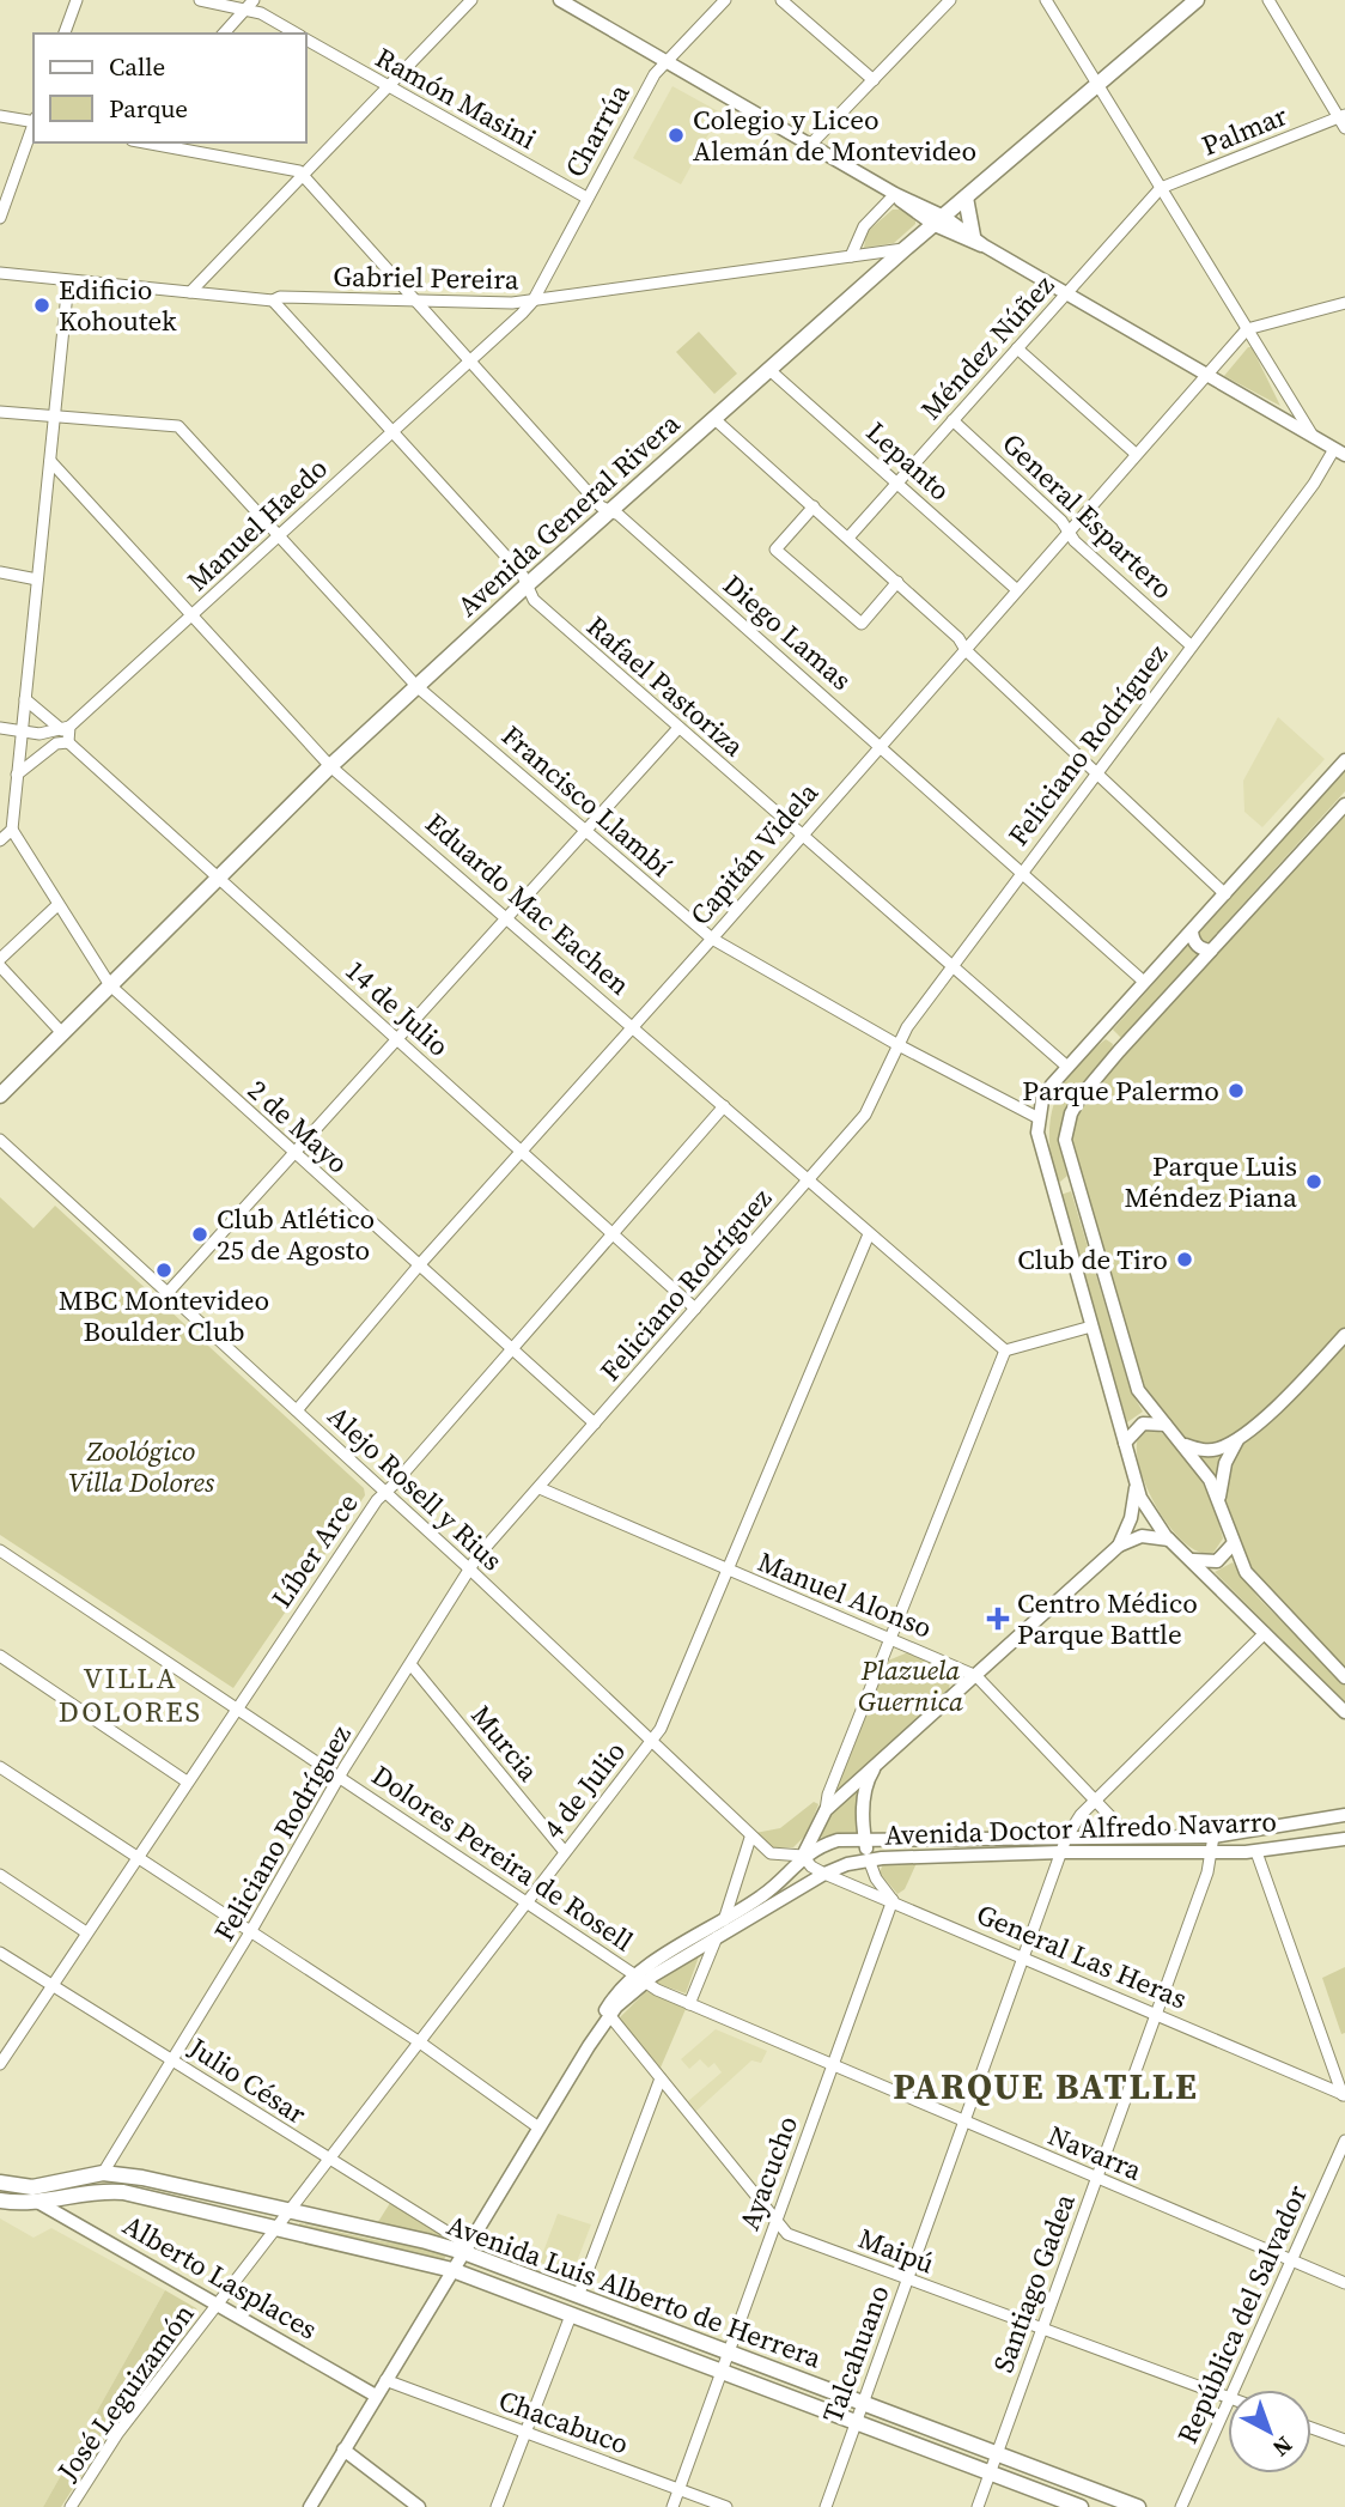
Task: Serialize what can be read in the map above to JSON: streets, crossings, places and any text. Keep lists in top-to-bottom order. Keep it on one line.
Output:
{"streets":{"main road":["Avenida General Rivera","Avenida Luis Alberto de Herrera"],"street":["Ramón Masini","Charrúa","Palmar","Gabriel Pereira","Méndez Núñez","Lepanto","General Espartero","Manuel Haedo","Diego Lamas","Rafael Pastoriza","Feliciano Rodríguez","Francisco Llambí","Capitán Videla","Eduardo Mac Eachen","14 de Julio","2 de Mayo","Alejo Rosell y Rius","Líber Arce","Manuel Alonso","Murcia","4 de Julio","Avenida Doctor Alfredo Navarro","Dolores Pereira de Rosell","General Las Heras","Julio César","Navarra","Ayacucho","Maipú","Alberto Lasplaces","Santiago Gadea","República del Salvador","Talcahuano","José Leguizamón","Chacabuco"]},"crossings":[["Ramón Masini","Charrúa"],["Charrúa","Gabriel Pereira"],["Charrúa","Manuel Haedo"],["Palmar","Méndez Núñez"],["Gabriel Pereira","Avenida General Rivera"],["Gabriel Pereira","Manuel Haedo"],["Gabriel Pereira","Diego Lamas"],["Gabriel Pereira","Rafael Pastoriza"],["Méndez Núñez","Lepanto"],["Méndez Núñez","General Espartero"],["Lepanto","Avenida General Rivera"],["Lepanto","Capitán Videla"],["Avenida General Rivera","Diego Lamas"],["Avenida General Rivera","Rafael Pastoriza"],["Avenida General Rivera","Francisco Llambí"],["Avenida General Rivera","Eduardo Mac Eachen"],["Avenida General Rivera","14 de Julio"],["Avenida General Rivera","2 de Mayo"],["General Espartero","Feliciano Rodríguez"],["General Espartero","Capitán Videla"],["Manuel Haedo","Diego Lamas"],["Manuel Haedo","Rafael Pastoriza"],["Manuel Haedo","Francisco Llambí"],["Manuel Haedo","Eduardo Mac Eachen"],["Diego Lamas","Feliciano Rodríguez"],["Diego Lamas","Capitán Videla"],["Rafael Pastoriza","Feliciano Rodríguez"],["Rafael Pastoriza","Capitán Videla"],["Feliciano Rodríguez","Francisco Llambí"],["Feliciano Rodríguez","Eduardo Mac Eachen"],["Feliciano Rodríguez","14 de Julio"],["Feliciano Rodríguez","2 de Mayo"],["Feliciano Rodríguez","Alejo Rosell y Rius"],["Feliciano Rodríguez","Manuel Alonso"],["Feliciano Rodríguez","Murcia"],["Feliciano Rodríguez","Dolores Pereira de Rosell"],["Feliciano Rodríguez","Julio César"],["Feliciano Rodríguez","Avenida Luis Alberto de Herrera"],["Francisco Llambí","Capitán Videla"],["Capitán Videla","Eduardo Mac Eachen"],["Capitán Videla","14 de Julio"],["Capitán Videla","2 de Mayo"],["Capitán Videla","Alejo Rosell y Rius"],["Eduardo Mac Eachen","Líber Arce"],["Eduardo Mac Eachen","4 de Julio"],["14 de Julio","Líber Arce"],["2 de Mayo","Líber Arce"],["Alejo Rosell y Rius","Líber Arce"],["Alejo Rosell y Rius","4 de Julio"],["Alejo Rosell y Rius","Avenida Doctor Alfredo Navarro"],["Alejo Rosell y Rius","General Las Heras"],["Líber Arce","Dolores Pereira de Rosell"],["Líber Arce","Julio César"],["Manuel Alonso","4 de Julio"],["Manuel Alonso","Avenida Doctor Alfredo Navarro"],["Manuel Alonso","Talcahuano"],["Murcia","4 de Julio"],["4 de Julio","Dolores Pereira de Rosell"],["4 de Julio","Julio César"],["4 de Julio","Alberto Lasplaces"],["4 de Julio","Avenida Luis Alberto de Herrera"],["4 de Julio","José Leguizamón"],["Avenida Doctor Alfredo Navarro","Dolores Pereira de Rosell"],["Avenida Doctor Alfredo Navarro","General Las Heras"],["Avenida Doctor Alfredo Navarro","Navarra"],["Avenida Doctor Alfredo Navarro","Santiago Gadea"],["Avenida Doctor Alfredo Navarro","Talcahuano"],["Dolores Pereira de Rosell","Navarra"],["General Las Heras","Ayacucho"],["General Las Heras","Santiago Gadea"],["General Las Heras","Talcahuano"],["Julio César","Avenida Luis Alberto de Herrera"],["Navarra","Ayacucho"],["Navarra","Santiago Gadea"],["Navarra","República del Salvador"],["Navarra","Talcahuano"],["Ayacucho","Maipú"],["Ayacucho","Avenida Luis Alberto de Herrera"],["Ayacucho","Chacabuco"],["Maipú","Santiago Gadea"],["Maipú","Talcahuano"],["Alberto Lasplaces","Avenida Luis Alberto de Herrera"],["Alberto Lasplaces","José Leguizamón"],["Santiago Gadea","Avenida Luis Alberto de Herrera"],["Avenida Luis Alberto de Herrera","Talcahuano"]],"districts":["VILLA DOLORES","PARQUE BATLLE"],"parks":["Zoológico Villa Dolores","Plazuela Guernica"],"places":{"other":["Colegio y Liceo Alemán de Montevideo","Edificio Kohoutek","Parque Palermo","Parque Luis Méndez Piana","Club Atlético 25 de Agosto","Club de Tiro","MBC Montevideo Boulder Club"],"health":["Centro Médico Parque Battle"]},"legend":["Calle","Parque"],"north":"bottom right"}
